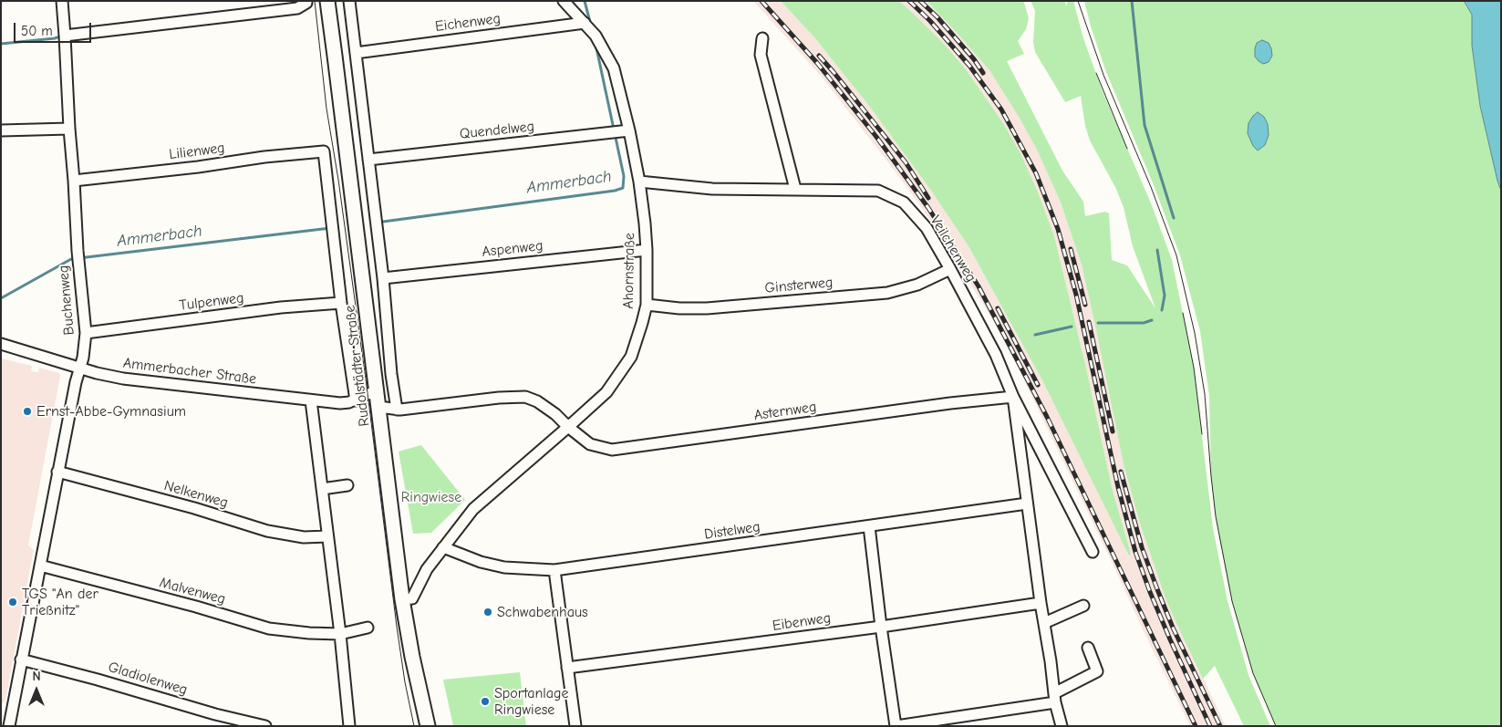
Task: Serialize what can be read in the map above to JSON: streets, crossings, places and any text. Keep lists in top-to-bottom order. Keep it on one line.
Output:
{"streets":{"main road":["Rudolstädter Straße"],"street":["Eichenweg","Quendelweg","Lilienweg","Aspenweg","Veilchenweg","Ahornstraße","Ginsterweg","Buchenweg","Tulpenweg","Ammerbacher Straße","Asternweg","Nelkenweg","Distelweg","Malvenweg","Eibenweg","Gladiolenweg"]},"crossings":[["Eichenweg","Ahornstraße"],["Quendelweg","Ahornstraße"],["Lilienweg","Buchenweg"],["Lilienweg","Tulpenweg"],["Aspenweg","Ahornstraße"],["Veilchenweg","Ahornstraße"],["Veilchenweg","Ginsterweg"],["Veilchenweg","Asternweg"],["Ahornstraße","Ginsterweg"],["Ahornstraße","Rudolstädter Straße"],["Ahornstraße","Asternweg"],["Ahornstraße","Distelweg"],["Buchenweg","Tulpenweg"],["Buchenweg","Ammerbacher Straße"],["Buchenweg","Nelkenweg"],["Buchenweg","Malvenweg"],["Buchenweg","Gladiolenweg"],["Rudolstädter Straße","Ammerbacher Straße"],["Rudolstädter Straße","Asternweg"]],"water":["Ammerbach"],"parks":["Ringwiese"],"places":["Ernst-Abbe-Gymnasium","TGS \"An der Trießnitz\"","Schwabenhaus","Sportanlage Ringwiese"],"scale_bar":"50 m","north":"top"}
